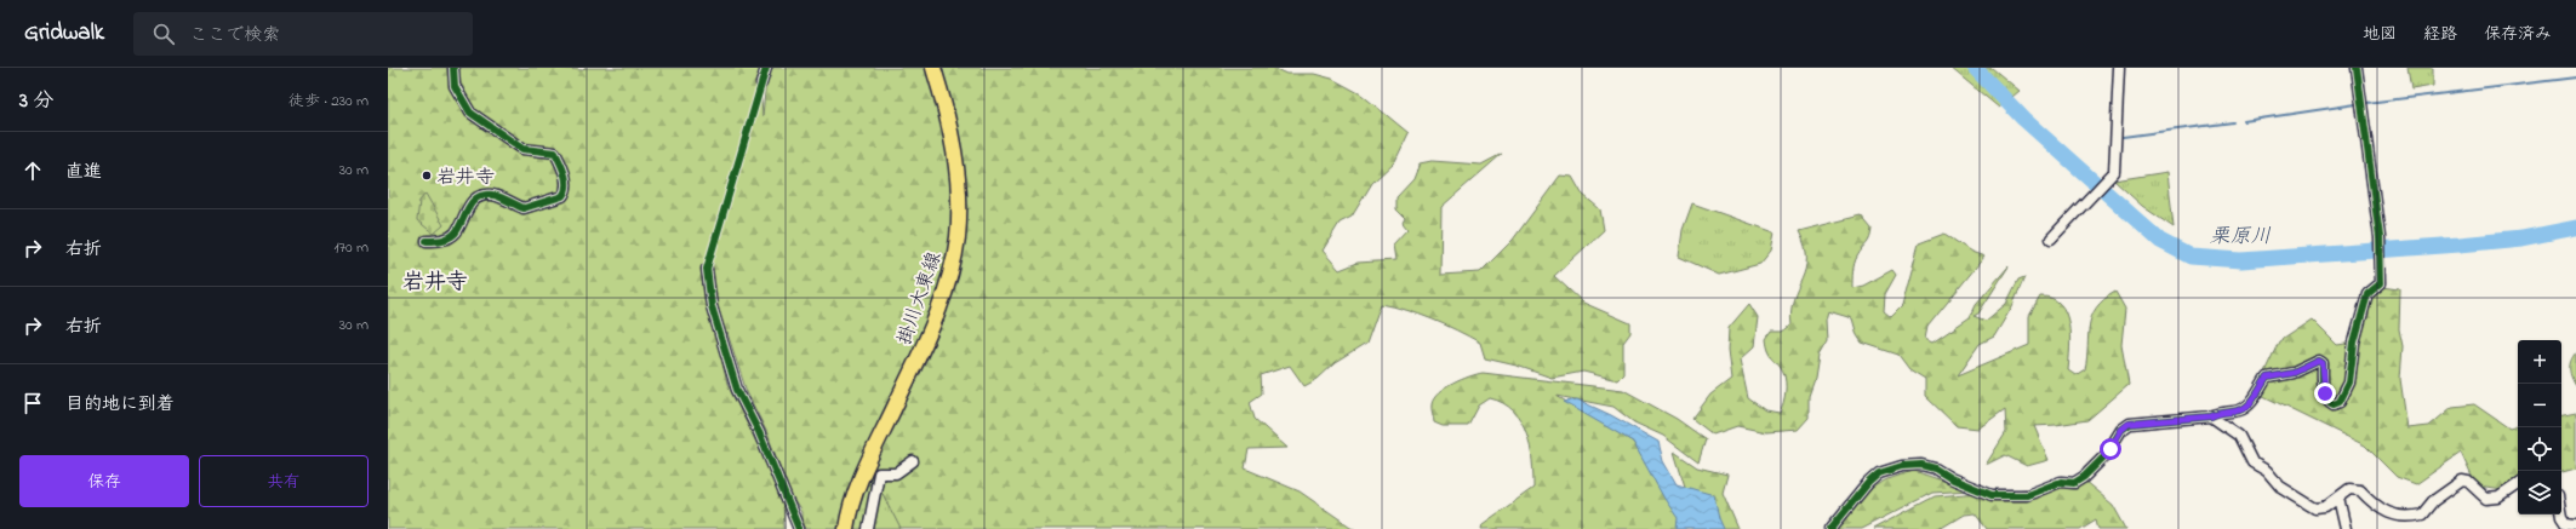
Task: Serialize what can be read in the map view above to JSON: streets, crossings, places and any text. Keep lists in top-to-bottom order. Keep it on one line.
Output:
{"streets":{"main road":["掛川大東線"]},"districts":["岩井寺"],"water":["栗原川"],"places":["岩井寺"],"page":{"header":"Gridwalk","search":"ここで検索","nav":["地図","経路","保存済み"],"heading":["3 分","徒歩 · 230 m"],"list":[["直進","30 m"],["右折","170 m"],["右折","30 m"],"目的地に到着"],"map_buttons":["+","−"],"buttons":["保存","共有"]}}
